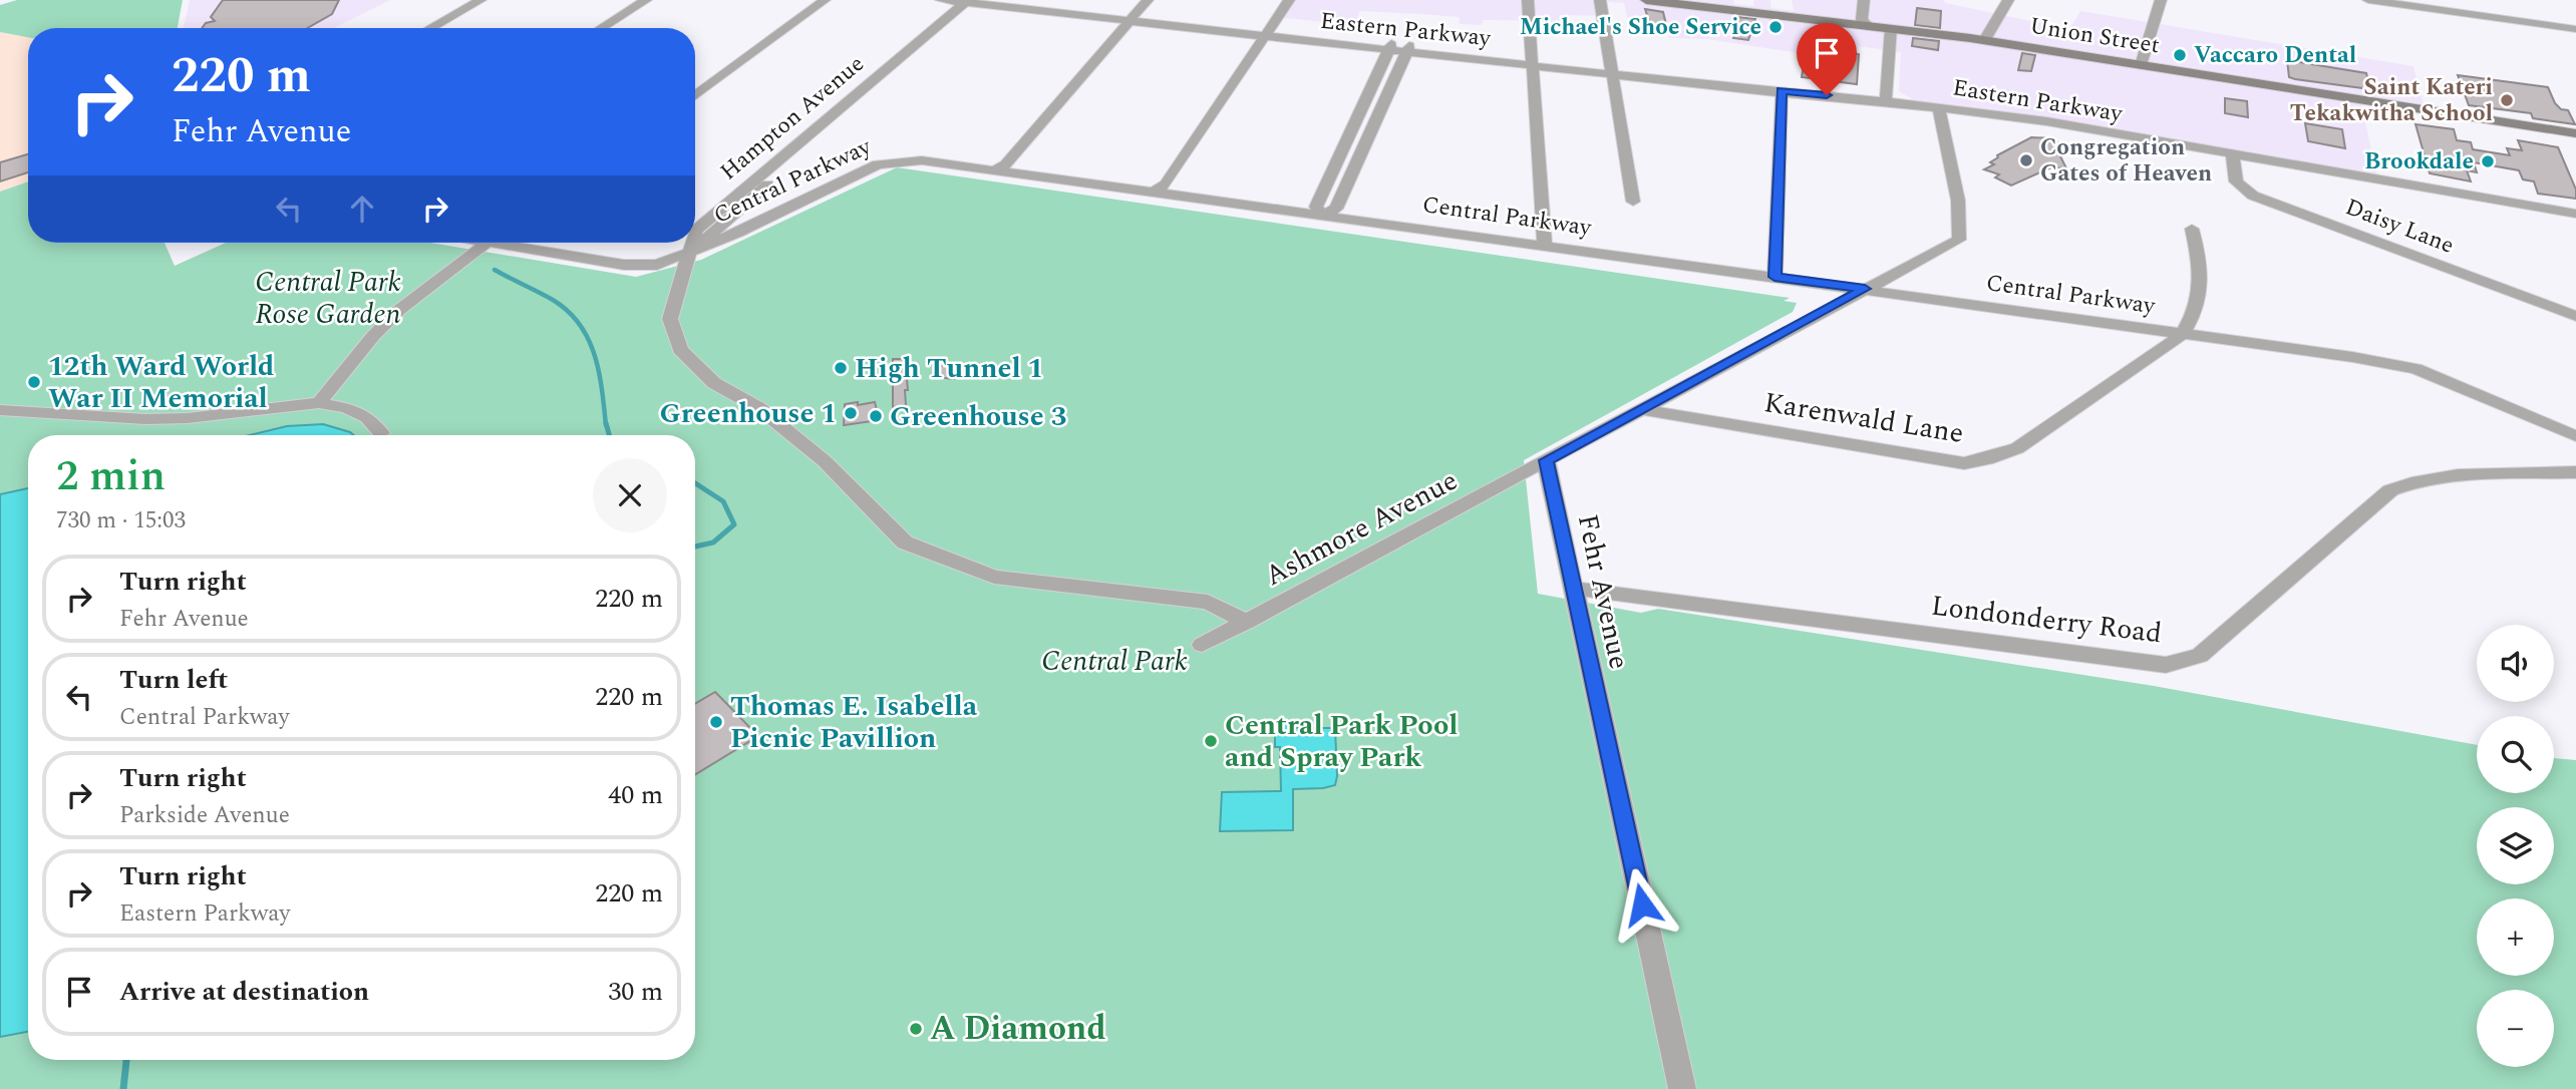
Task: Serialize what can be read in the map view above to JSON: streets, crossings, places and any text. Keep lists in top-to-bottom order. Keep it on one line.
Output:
{"streets":{"main road":["Union Street"],"street":["Eastern Parkway","Hampton Avenue","Central Parkway","Daisy Lane","Karenwald Lane","Ashmore Avenue","Fehr Avenue","Londonderry Road"]},"crossings":[["Eastern Parkway","Hampton Avenue"],["Eastern Parkway","Daisy Lane"],["Hampton Avenue","Central Parkway"],["Central Parkway","Karenwald Lane"],["Ashmore Avenue","Fehr Avenue"],["Fehr Avenue","Londonderry Road"]],"parks":["Central Park Rose Garden","Central Park"],"places":["Michael's Shoe Service","Vaccaro Dental","Saint Kateri Tekakwitha School","Congregation Gates of Heaven","Brookdale","High Tunnel 1","12th Ward World War II Memorial","Greenhouse 1","Greenhouse 3","Thomas E. Isabella Picnic Pavillion","Central Park Pool and Spray Park","A Diamond"],"page":{"turn":["220 m","Fehr Avenue"],"heading":["2 min","730 m · 15:03"],"list":[{"name":"Turn right","note":"Fehr Avenue","value":"220 m"},{"name":"Turn left","note":"Central Parkway","value":"220 m"},{"name":"Turn right","note":"Parkside Avenue","value":"40 m"},{"name":"Turn right","note":"Eastern Parkway","value":"220 m"},{"name":"Arrive at destination","value":"30 m"}],"map_buttons":["+","−"]}}
